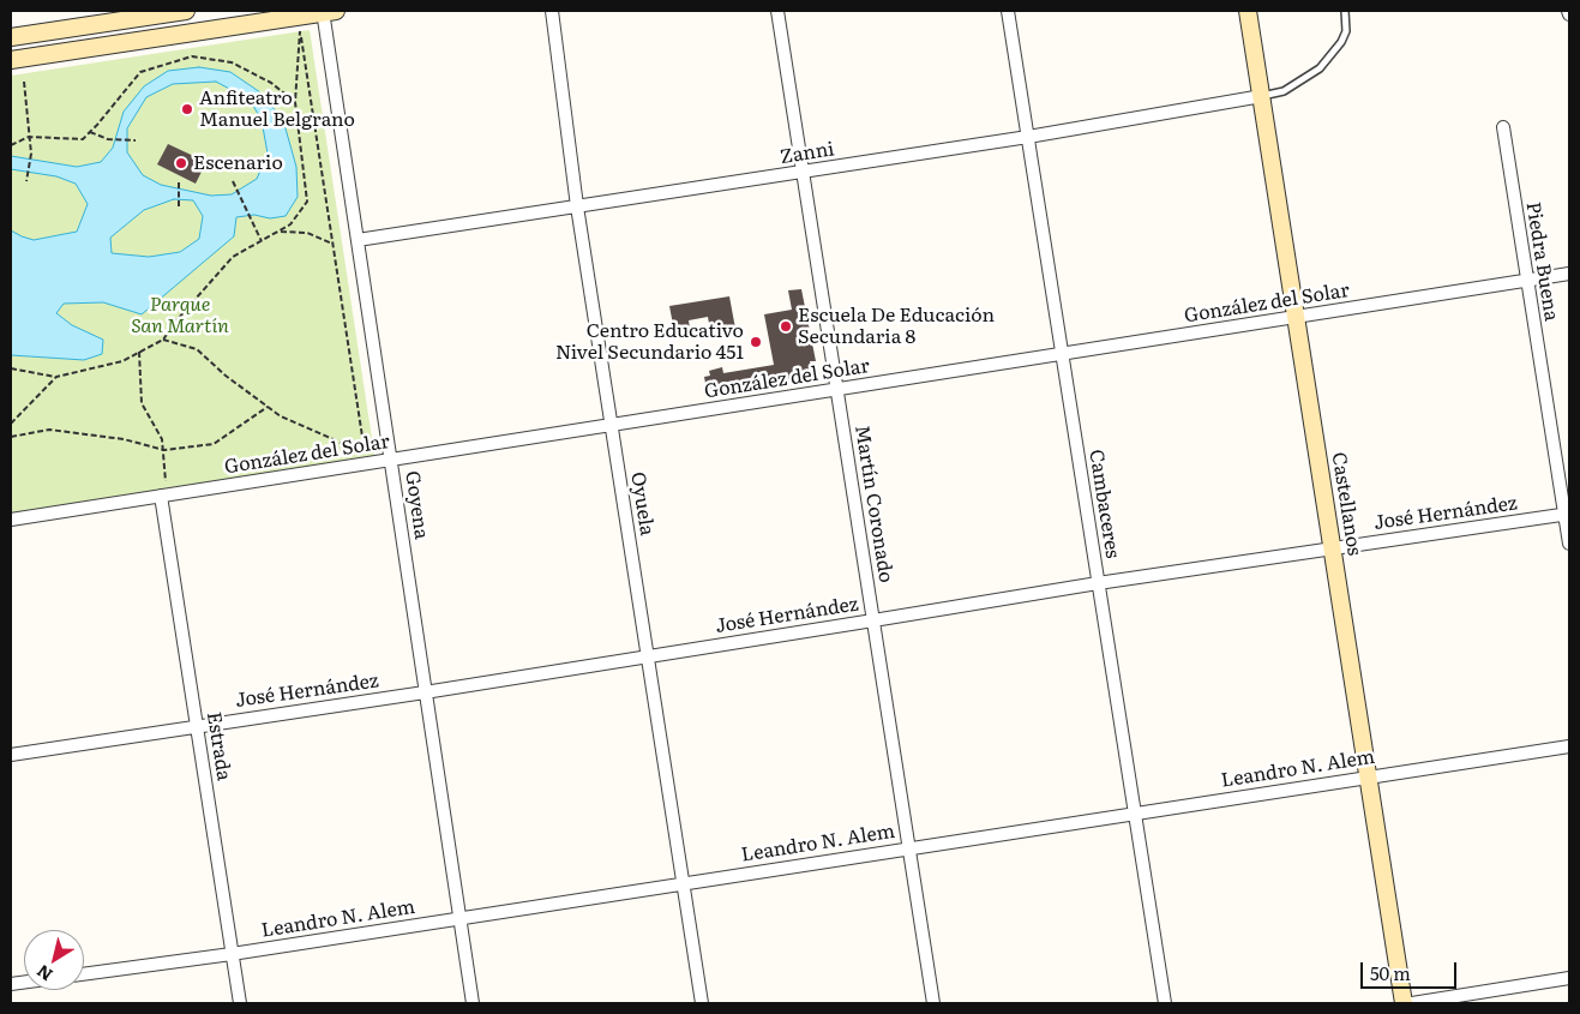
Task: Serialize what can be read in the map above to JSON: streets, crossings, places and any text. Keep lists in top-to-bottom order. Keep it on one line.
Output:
{"streets":{"street":["Zanni","Piedra Buena","González del Solar","Oyuela","Martín Coronado","Cambaceres","Castellanos","Goyena","José Hernández","Estrada","Leandro N. Alem"]},"crossings":[["Zanni","Oyuela"],["Zanni","Martín Coronado"],["Zanni","Cambaceres"],["Zanni","Castellanos"],["Zanni","Goyena"],["Piedra Buena","González del Solar"],["Piedra Buena","José Hernández"],["González del Solar","Oyuela"],["González del Solar","Martín Coronado"],["González del Solar","Cambaceres"],["González del Solar","Castellanos"],["González del Solar","Goyena"],["González del Solar","Estrada"],["Oyuela","José Hernández"],["Oyuela","Leandro N. Alem"],["Martín Coronado","José Hernández"],["Martín Coronado","Leandro N. Alem"],["Cambaceres","José Hernández"],["Cambaceres","Leandro N. Alem"],["Castellanos","José Hernández"],["Castellanos","Leandro N. Alem"],["Goyena","José Hernández"],["Goyena","Leandro N. Alem"],["José Hernández","Estrada"],["Estrada","Leandro N. Alem"]],"parks":["Parque San Martín"],"places":["Anfiteatro Manuel Belgrano","Escenario","Escuela De Educación Secundaria 8","Centro Educativo Nivel Secundario 451"],"scale_bar":"50 m","north":"bottom left"}
